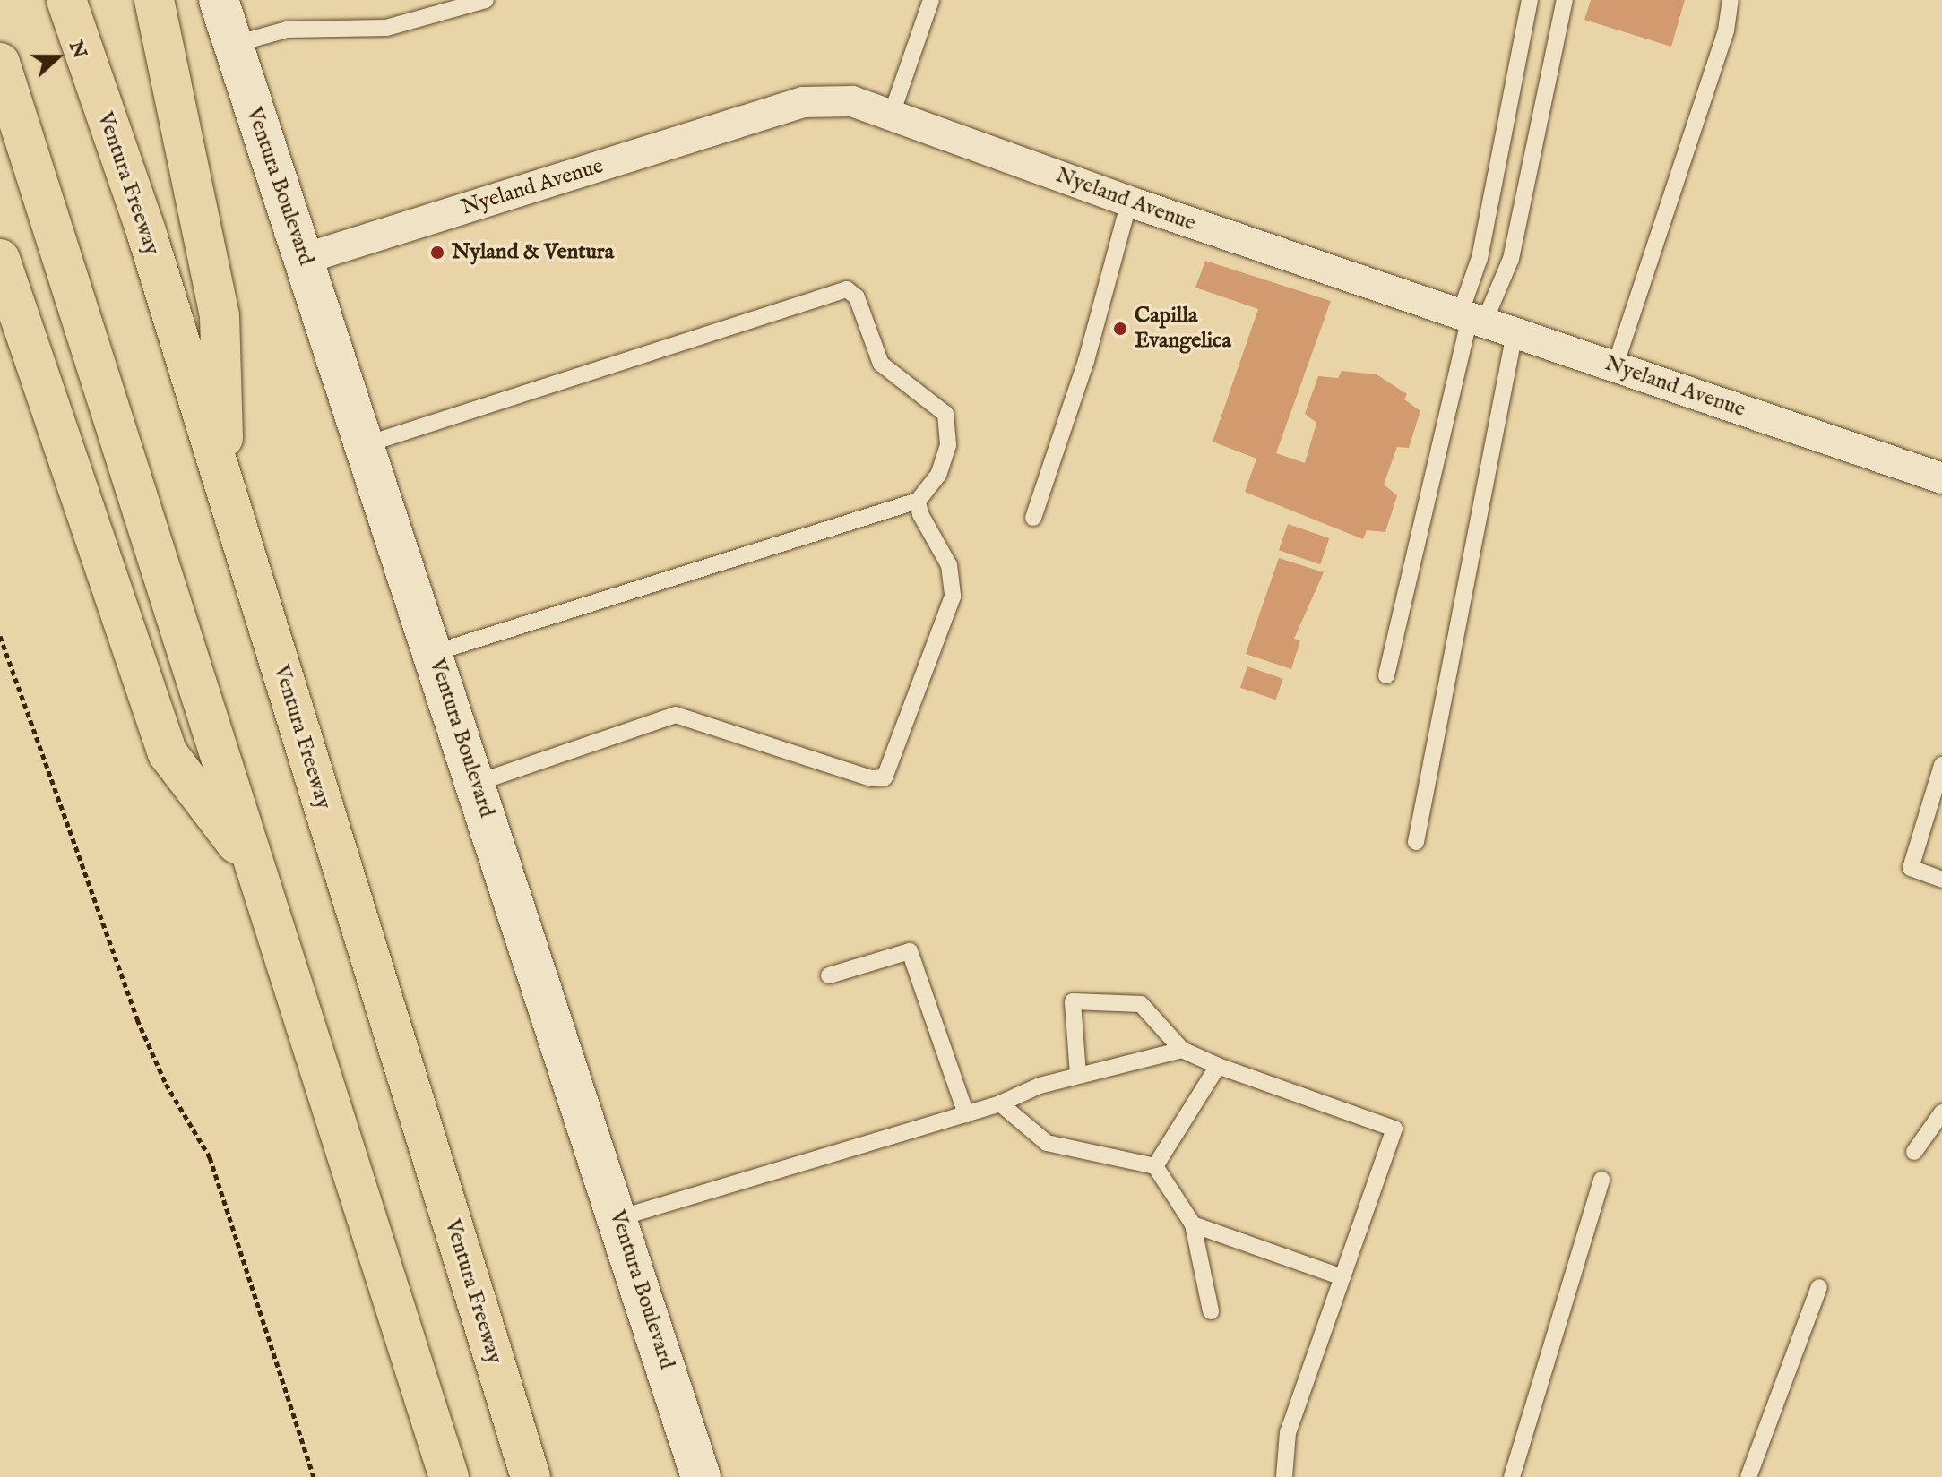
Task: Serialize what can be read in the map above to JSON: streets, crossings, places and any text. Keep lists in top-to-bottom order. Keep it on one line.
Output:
{"streets":{"highway":["Ventura Freeway"],"street":["Ventura Boulevard","Nyeland Avenue"]},"crossings":[["Ventura Boulevard","Nyeland Avenue"]],"places":["Nyland & Ventura","Capilla Evangelica"],"north":"right"}
